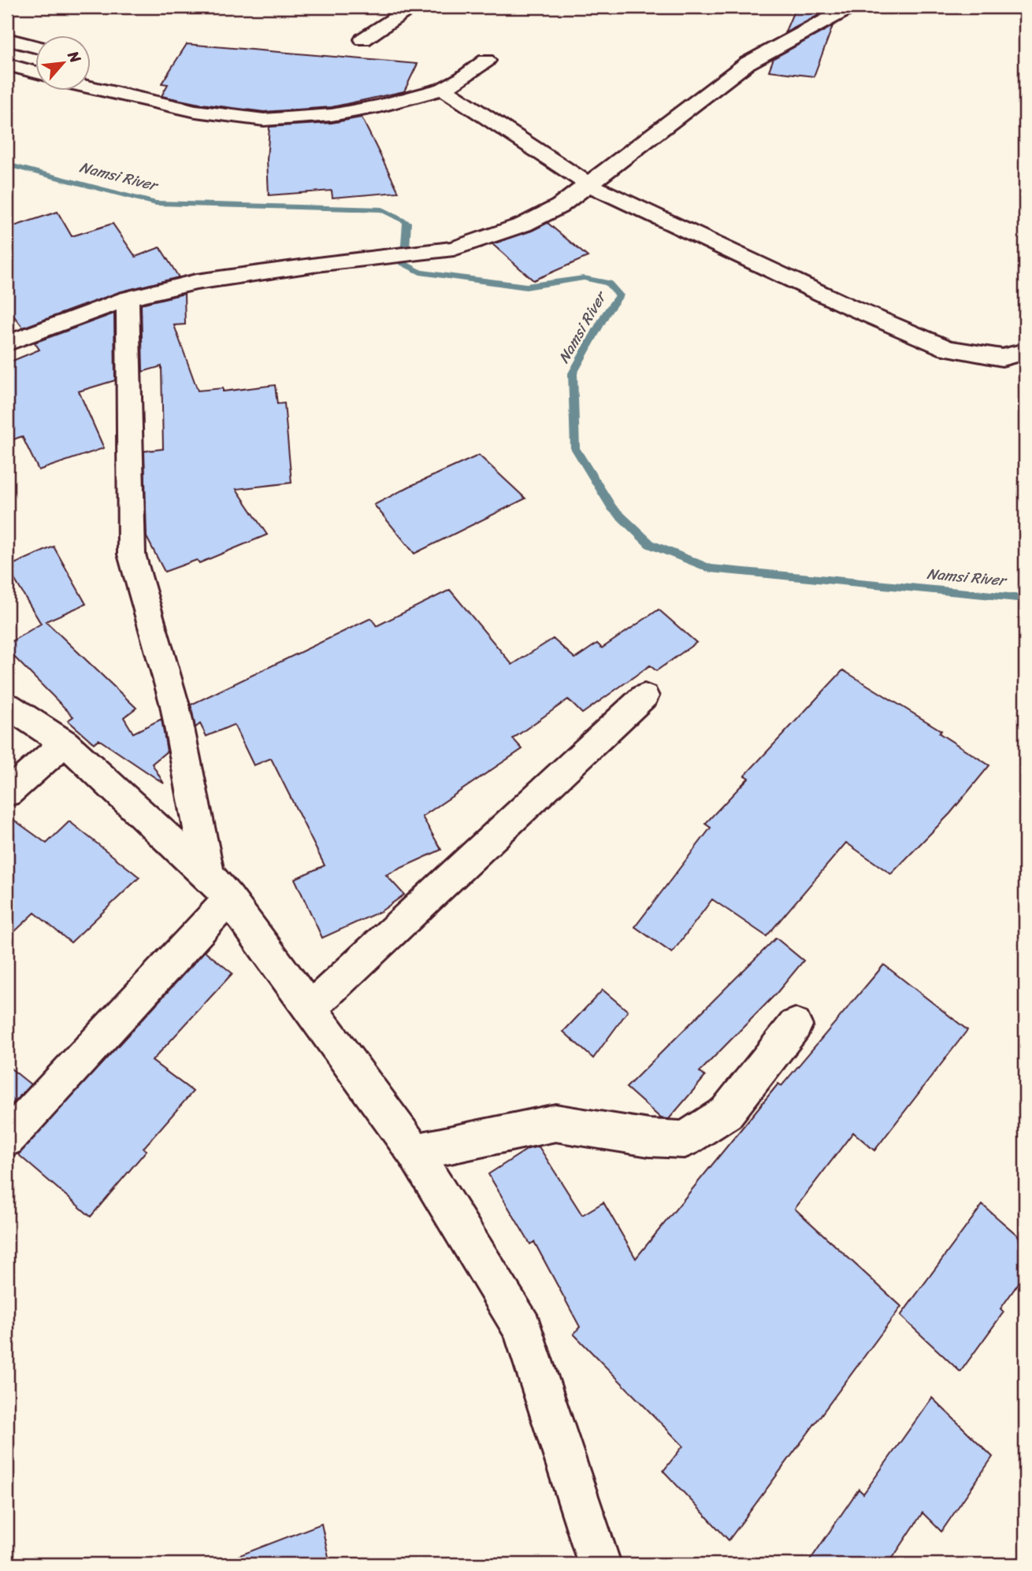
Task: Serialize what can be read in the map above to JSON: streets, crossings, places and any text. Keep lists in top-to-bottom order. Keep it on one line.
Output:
{"water":["Namsi River"],"north":"top right"}
